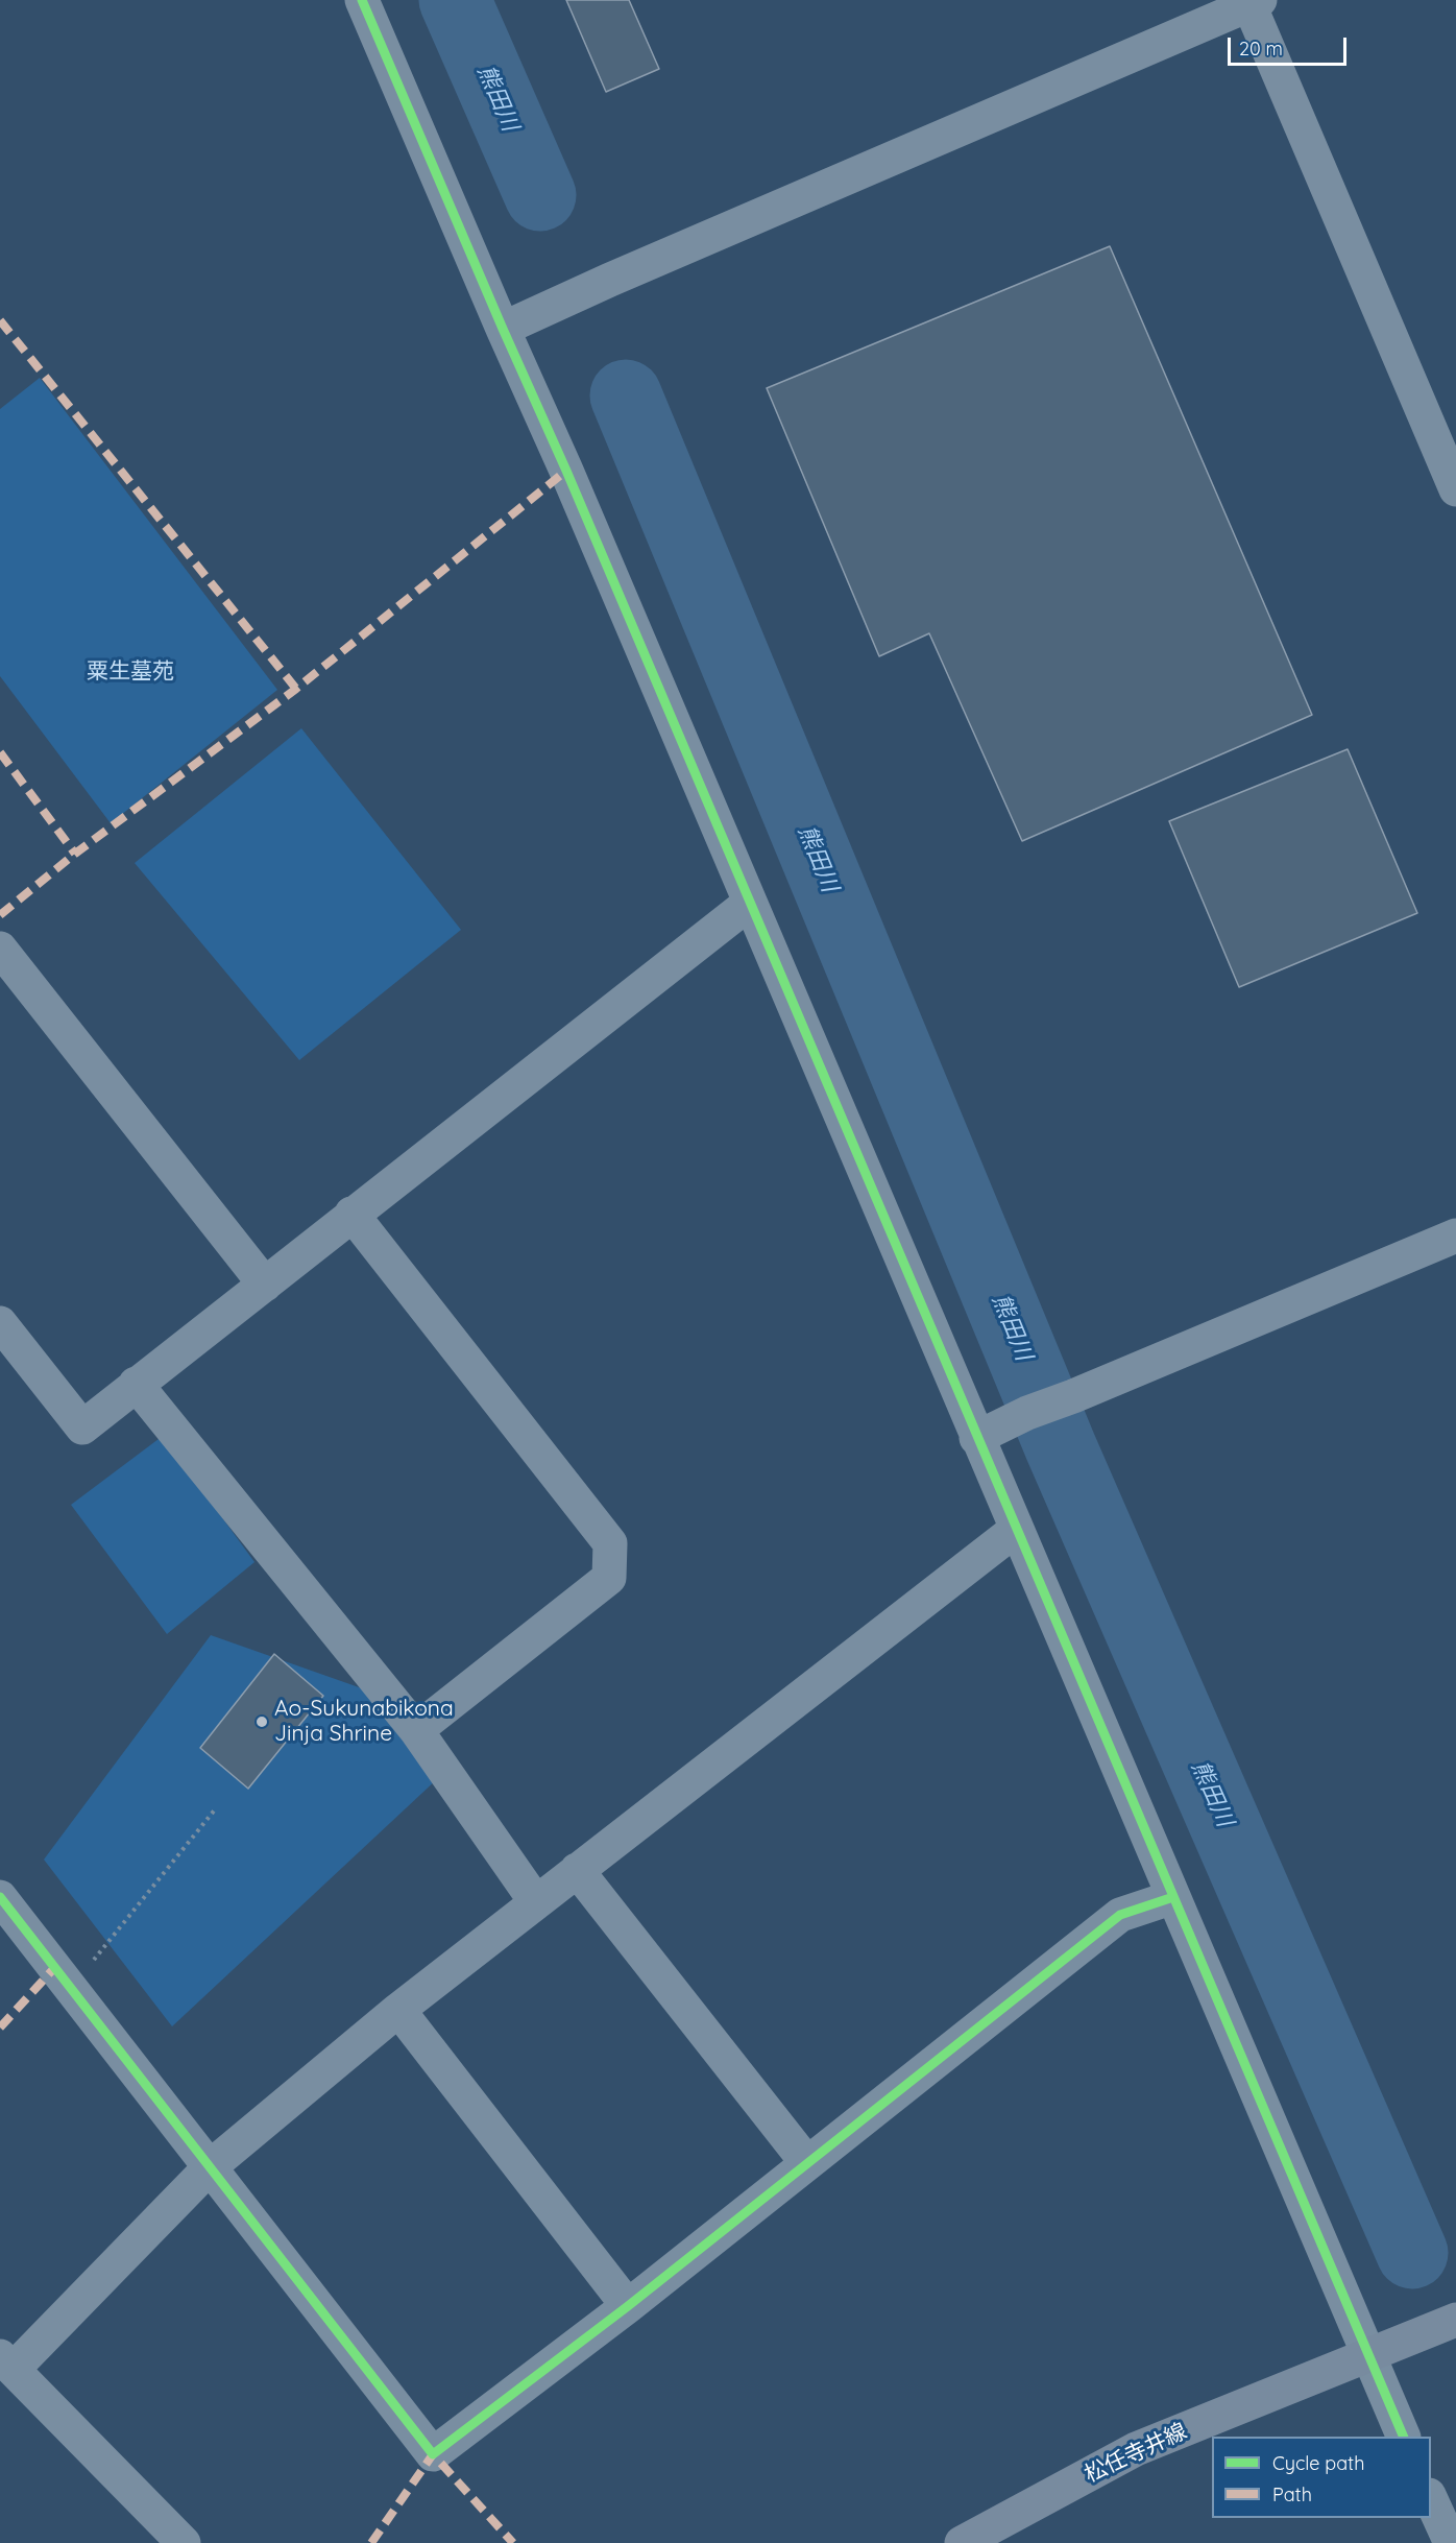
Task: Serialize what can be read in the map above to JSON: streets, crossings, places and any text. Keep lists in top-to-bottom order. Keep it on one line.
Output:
{"streets":{"main road":["松任寺井線"]},"water":["熊田川"],"parks":["粟生墓苑"],"places":["Ao-Sukunabikona Jinja Shrine"],"legend":["Cycle path","Path"],"scale_bar":"20 m"}
